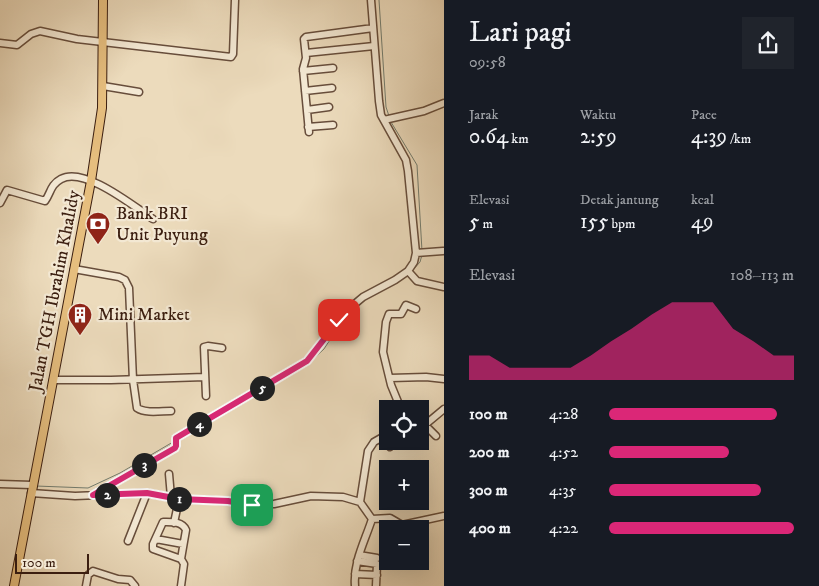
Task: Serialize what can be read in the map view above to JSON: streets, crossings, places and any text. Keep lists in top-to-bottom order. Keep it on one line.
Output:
{"streets":{"main road":["Jalan TGH Ibrahim Khalidy"]},"places":{"bank":["Bank BRI Unit Puyung"],"building":["Mini Market"]},"scale_bar":"100 m","page":{"heading":["Lari pagi","09:58"],"stats":[["Jarak","0.64 km"],["Waktu","2:59"],["Pace","4:39 /km"],["Elevasi","5 m"],["Detak jantung","155 bpm"],["kcal","49"]],"chart":["Elevasi","108–113 m"],"pins":["5","4","3","2","1"],"list":[{"name":"100 m","note":"4:28"},{"name":"200 m","note":"4:52"},{"name":"300 m","note":"4:35"},{"name":"400 m","note":"4:22"}],"map_buttons":["+","−"],"scale":"100 m"}}
